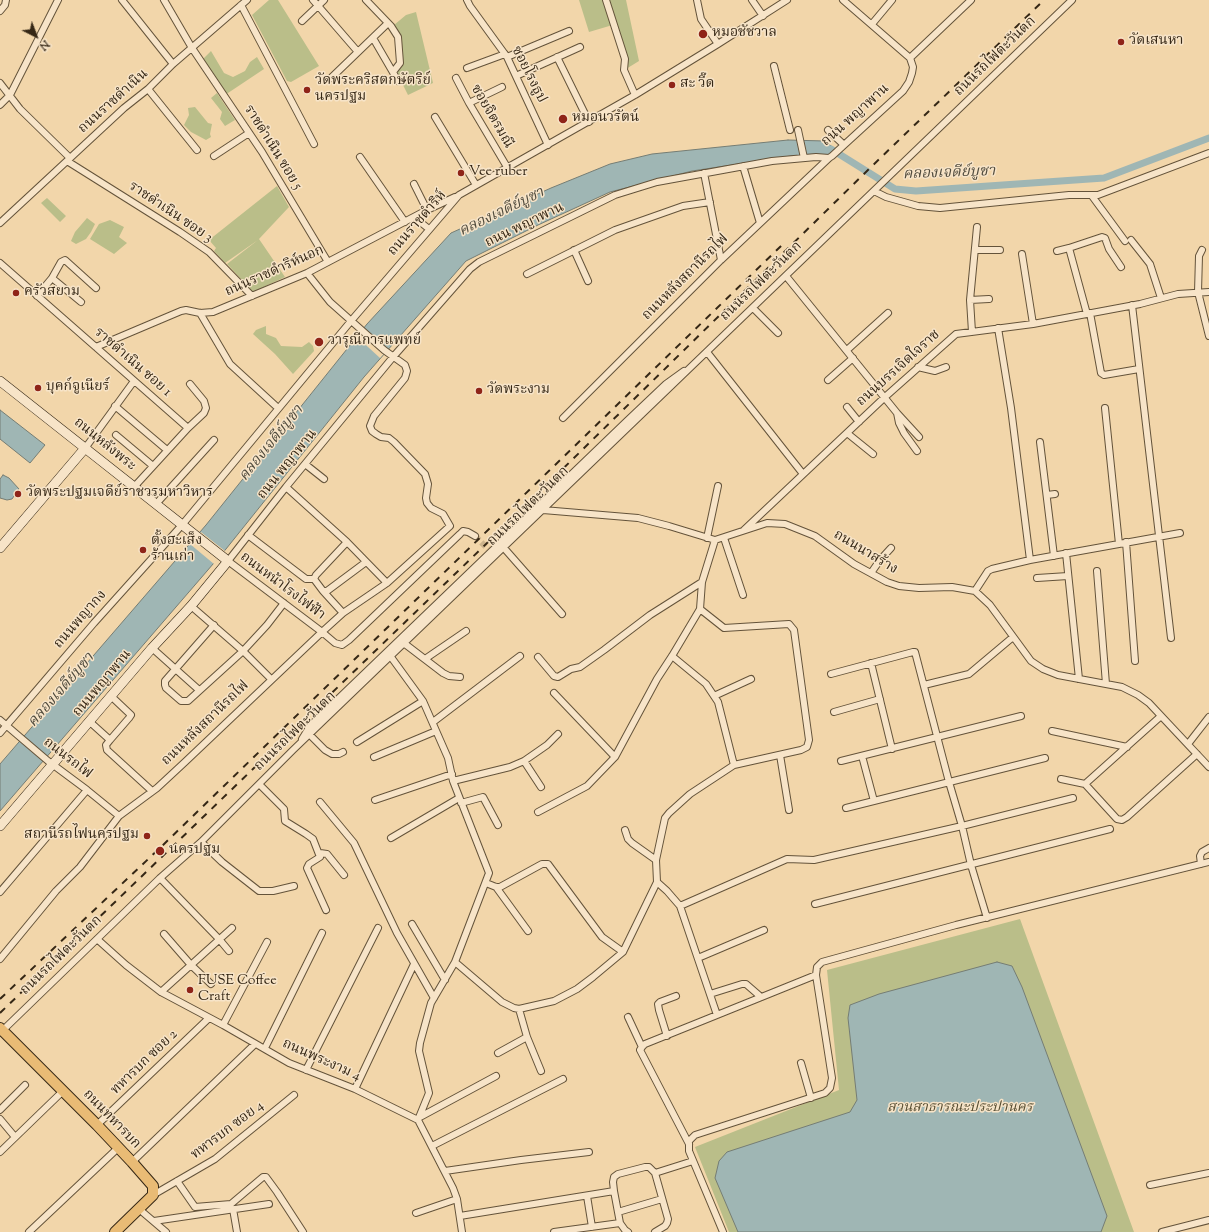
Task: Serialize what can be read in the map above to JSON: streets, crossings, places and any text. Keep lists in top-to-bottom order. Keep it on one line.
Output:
{"streets":{"main road":["ถนนหลังพระ","ถนนพญาพาน","ถนนทหารบก"],"street":["ถนนรถไฟตะวันตก","ซอยโรงธูป","ถนนราชดำเนิน","ถนน พญาพาน","ซอยจิตรมณี","ราชดำเนิน ซอย 5","ราชดำเนิน ซอย 3","ถนนราชดำริห์","ถนนราชดำริห์นอก","ถนนหลังสถานีรถไฟ","ราชดำเนิน ซอย 1","ถนนบรรเจิดใจราช","ถนนนาสร้าง","ถนนหน้าโรงไฟฟ้า","ถนนพญากง","ถนนรถไฟ","ถนนพระงาม 4","ทหารบก ซอย 2","ทหารบก ซอย 4"]},"crossings":[["ถนนรถไฟตะวันตก","ถนนนาสร้าง"],["ถนนรถไฟตะวันตก","ถนนพระงาม 4"],["ถนนรถไฟตะวันตก","ถนนทหารบก"],["ซอยโรงธูป","ถนนราชดำริห์"],["ถนนราชดำเนิน","ราชดำเนิน ซอย 5"],["ถนนราชดำเนิน","ราชดำเนิน ซอย 3"],["ถนน พญาพาน","ถนนหลังสถานีรถไฟ"],["ถนน พญาพาน","ถนนหลังพระ"],["ถนน พญาพาน","ถนนหน้าโรงไฟฟ้า"],["ถนน พญาพาน","ถนนพญาพาน"],["ซอยจิตรมณี","ถนนราชดำริห์"],["ราชดำเนิน ซอย 5","ถนนราชดำริห์นอก"],["ราชดำเนิน ซอย 3","ถนนราชดำริห์นอก"],["ถนนราชดำริห์","ถนนราชดำริห์นอก"],["ถนนราชดำริห์","ถนนหลังพระ"],["ถนนราชดำริห์","ถนนพญากง"],["ถนนราชดำริห์นอก","ราชดำเนิน ซอย 1"],["ถนนหลังสถานีรถไฟ","ถนนหน้าโรงไฟฟ้า"],["ถนนหลังสถานีรถไฟ","ถนนรถไฟ"],["ถนนบรรเจิดใจราช","ถนนนาสร้าง"],["ถนนหลังพระ","ถนนหน้าโรงไฟฟ้า"],["ถนนหลังพระ","ถนนพญากง"],["ถนนหลังพระ","ถนนพญาพาน"],["ถนนหน้าโรงไฟฟ้า","ถนนพญาพาน"],["ถนนพญากง","ถนนรถไฟ"],["ถนนพญาพาน","ถนนรถไฟ"],["ถนนพระงาม 4","ทหารบก ซอย 2"],["ทหารบก ซอย 2","ถนนทหารบก"],["ถนนทหารบก","ทหารบก ซอย 4"]],"water":["คลองเจดีย์บูชา"],"parks":["สวนสาธารณะประปานคร"],"places":["หมอชัชวาล","วัดเสนหา","สะ วี๊ด","วัดพระคริสตกษัตริย์ นครปฐม","หมอนวรัตน์","Vee ruber","ครัวสยาม","วารุณีการแพทย์","บุคก์จูเนียร์","วัดพระงาม","วัดพระปฐมเจดีย์ราชวรมหาวิหาร","ตั้งฮะเส็ง ร้านเก่า","สถานีรถไฟนครปฐม","นครปฐม","FUSE Coffee Craft"],"north":"bottom right"}
